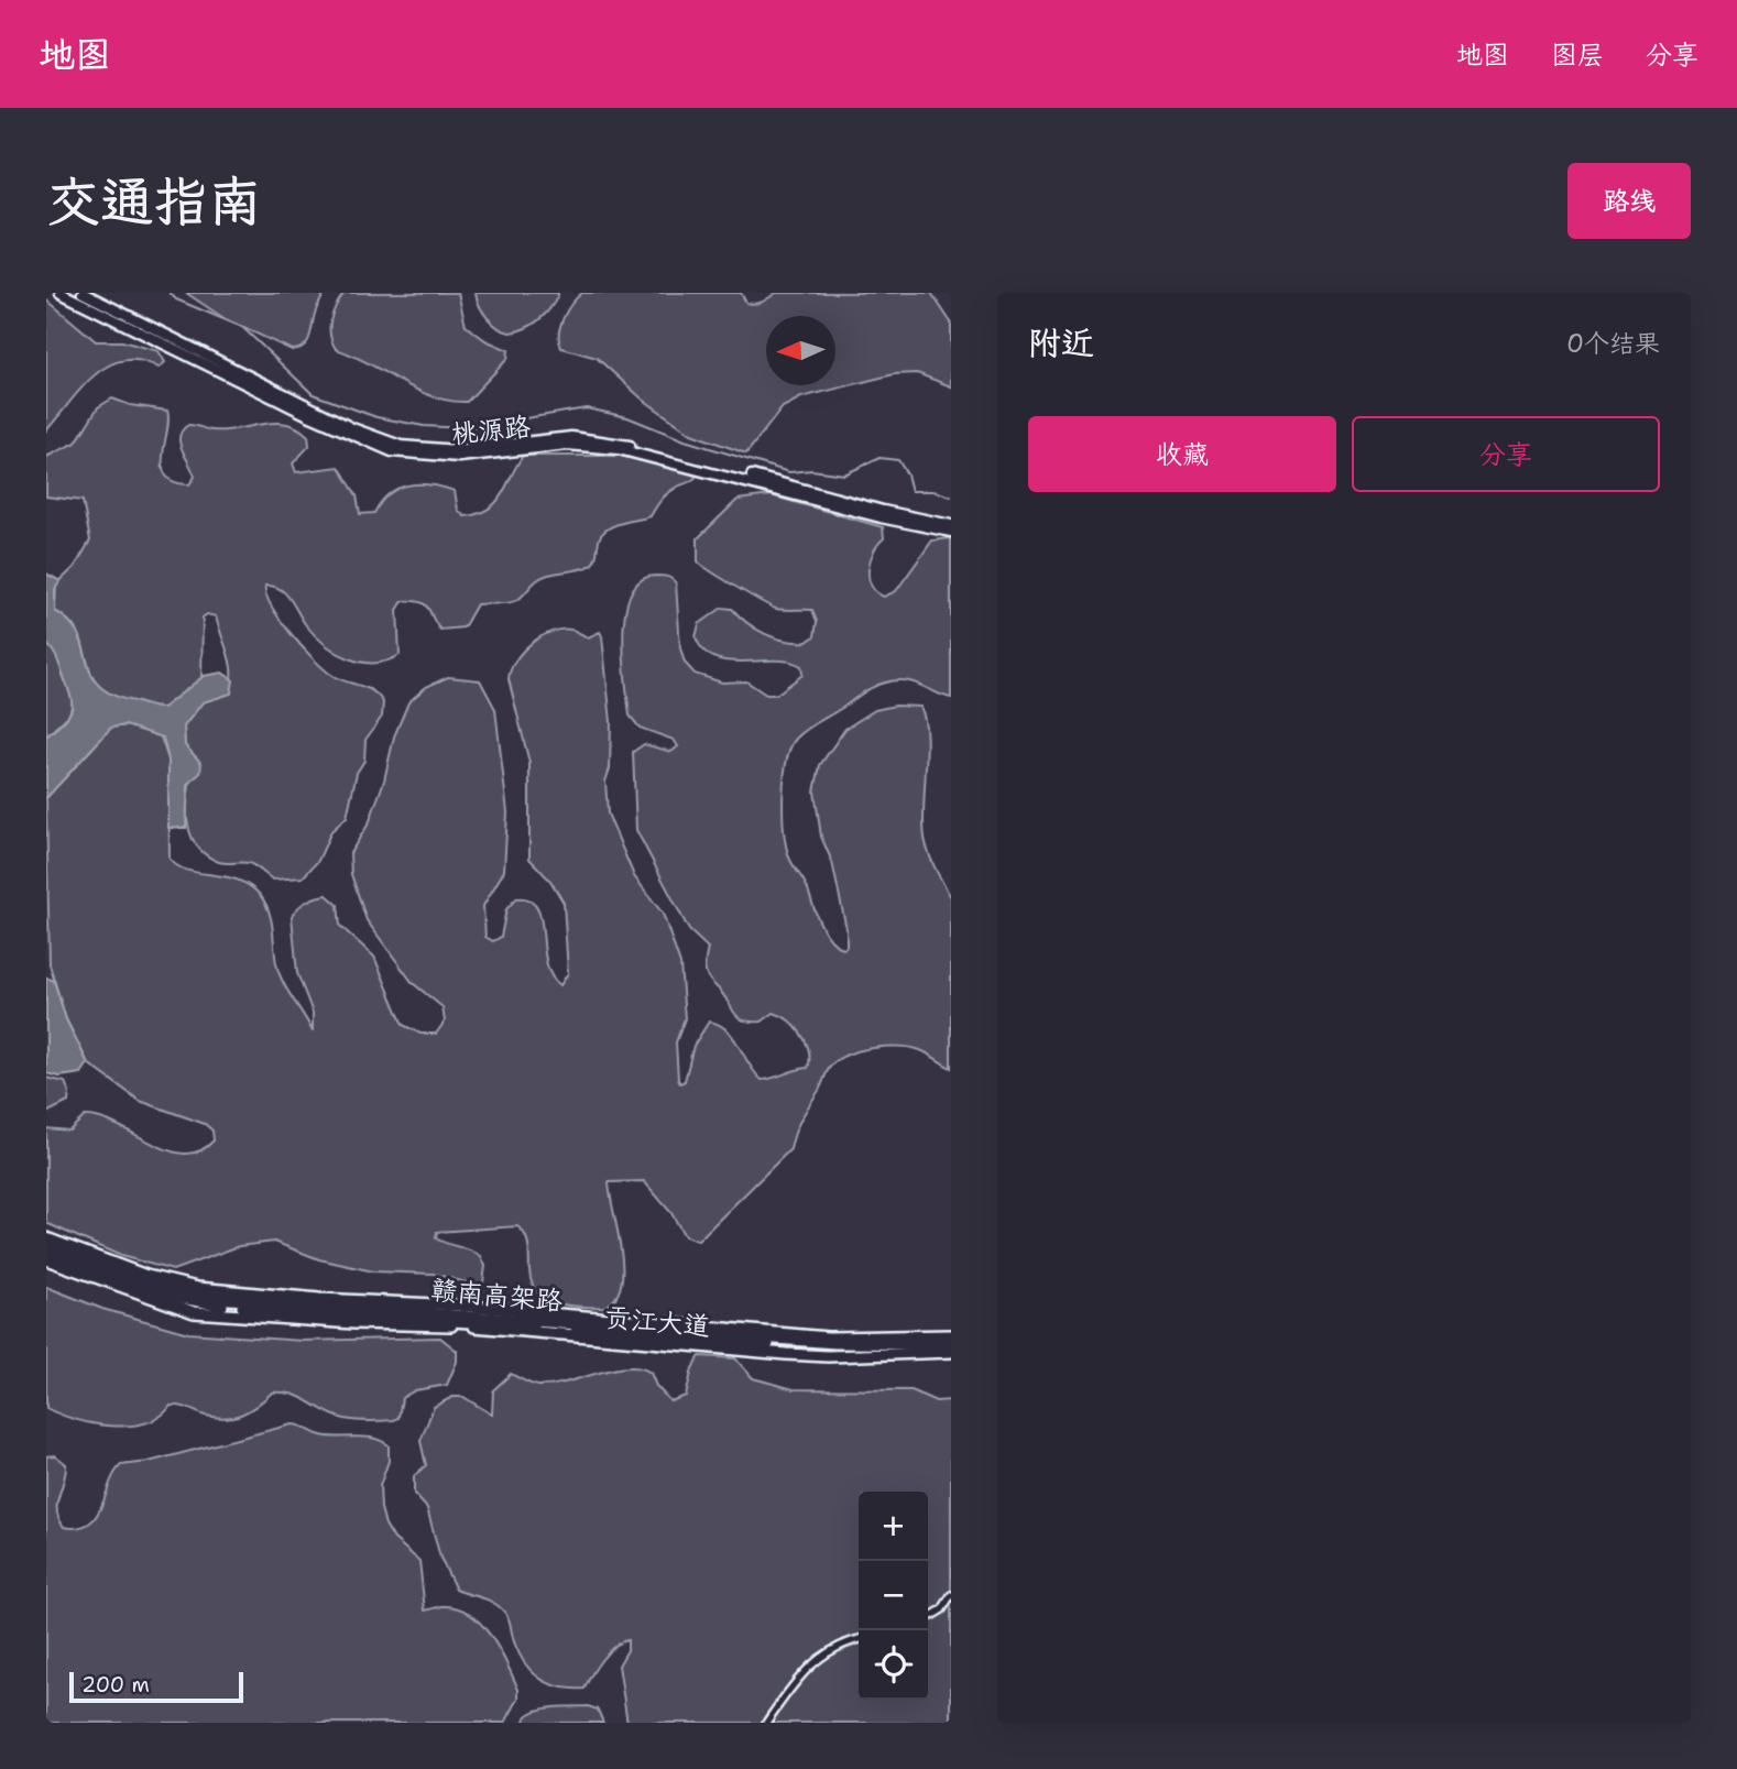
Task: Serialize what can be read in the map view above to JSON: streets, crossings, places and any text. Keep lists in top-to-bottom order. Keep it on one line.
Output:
{"streets":{"main road":["桃源路","赣南高架路","贡江大道"]},"crossings":[["赣南高架路","贡江大道"]],"scale_bar":"200 m","north":"left","page":{"header":"地图","nav":["地图","图层","分享"],"buttons":["路线",["收藏","分享"]],"title":"交通指南","heading":["附近","0个结果"],"map_buttons":["+","−"],"scale":"200 m"}}
